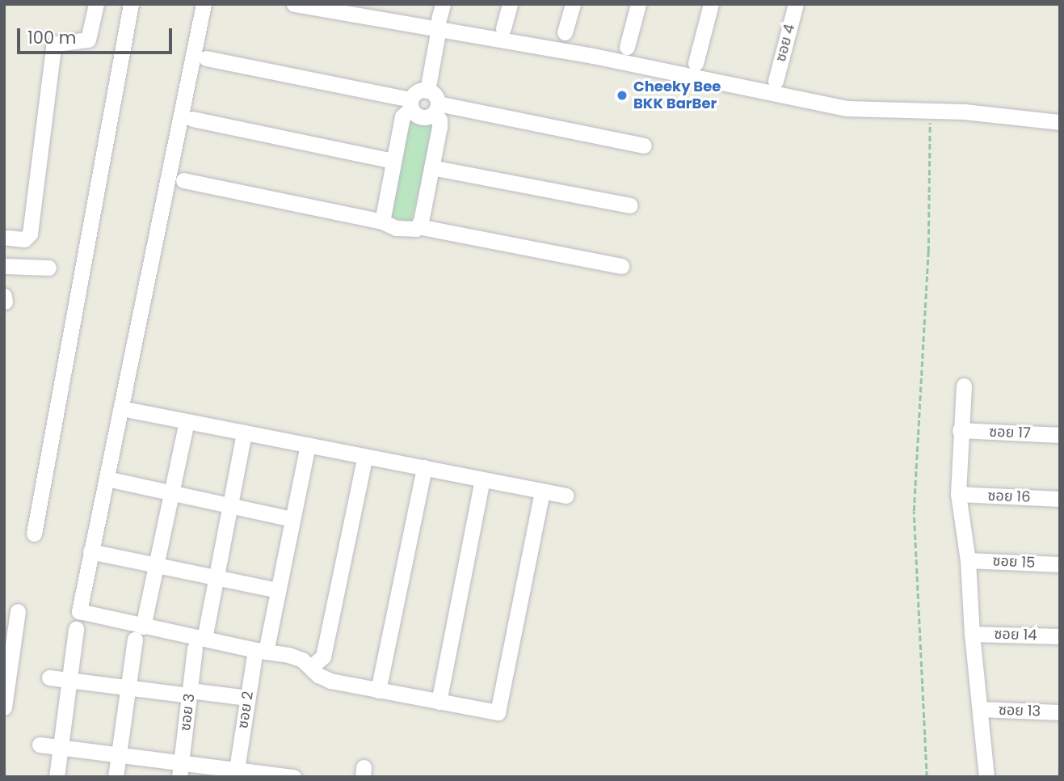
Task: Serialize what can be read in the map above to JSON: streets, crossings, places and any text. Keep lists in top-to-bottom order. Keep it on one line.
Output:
{"streets":{"street":["ซอย 4","ซอย 17","ซอย 16","ซอย 15","ซอย 14","ซอย 2","ซอย 13","ซอย 3"]},"places":["Cheeky Bee BKK BarBer"],"scale_bar":"100 m"}
